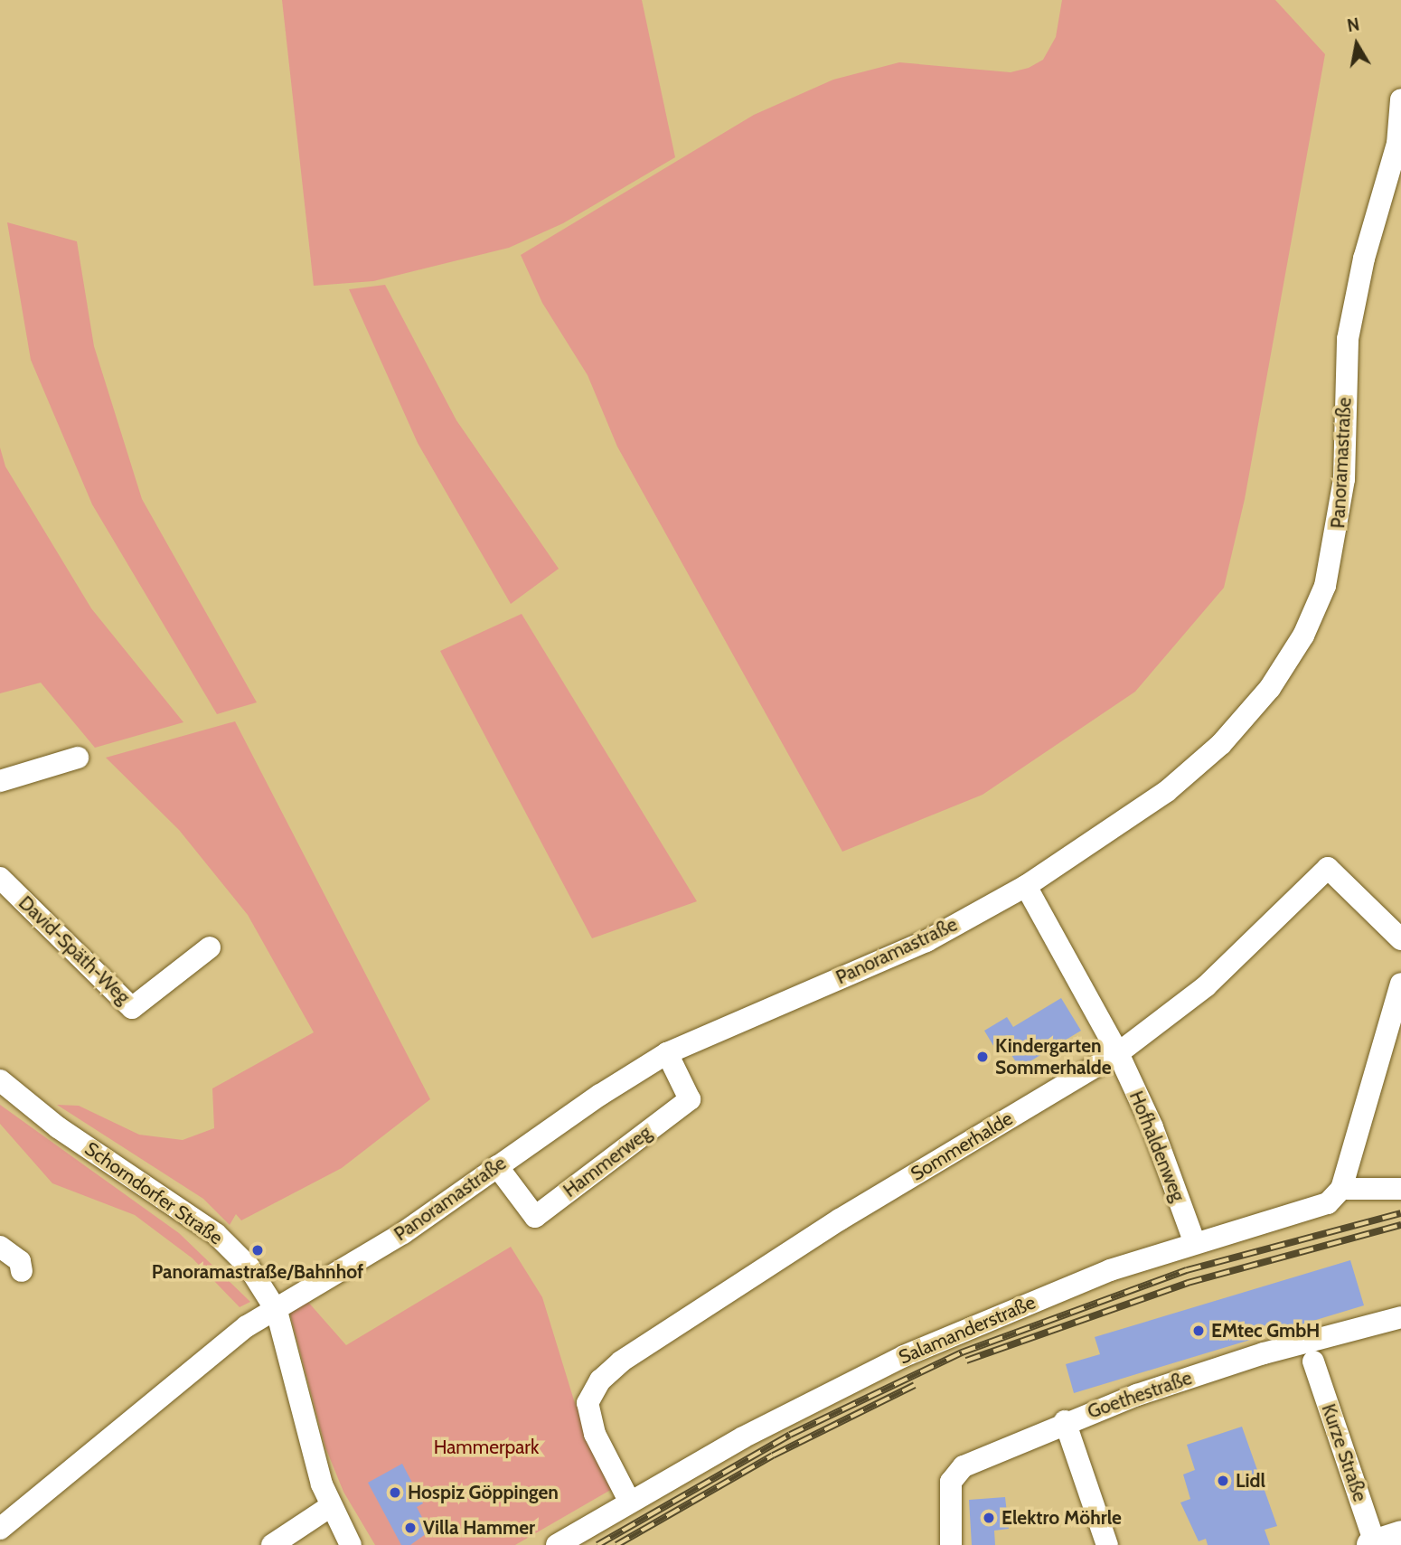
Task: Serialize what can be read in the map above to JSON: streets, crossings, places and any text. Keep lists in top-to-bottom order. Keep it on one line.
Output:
{"streets":{"street":["Panoramastraße","David-Späth-Weg","Sommerhalde","Hofhaldenweg","Hammerweg","Schorndorfer Straße","Salamanderstraße","Goethestraße","Kurze Straße"]},"crossings":[["Panoramastraße","Hofhaldenweg"],["Panoramastraße","Hammerweg"],["Panoramastraße","Schorndorfer Straße"],["Sommerhalde","Hofhaldenweg"],["Sommerhalde","Salamanderstraße"],["Hofhaldenweg","Salamanderstraße"]],"parks":["Hammerpark"],"places":["Kindergarten Sommerhalde","Panoramastraße/Bahnhof","EMtec GmbH","Lidl","Hospiz Göppingen","Elektro Möhrle","Villa Hammer"],"north":"top"}
